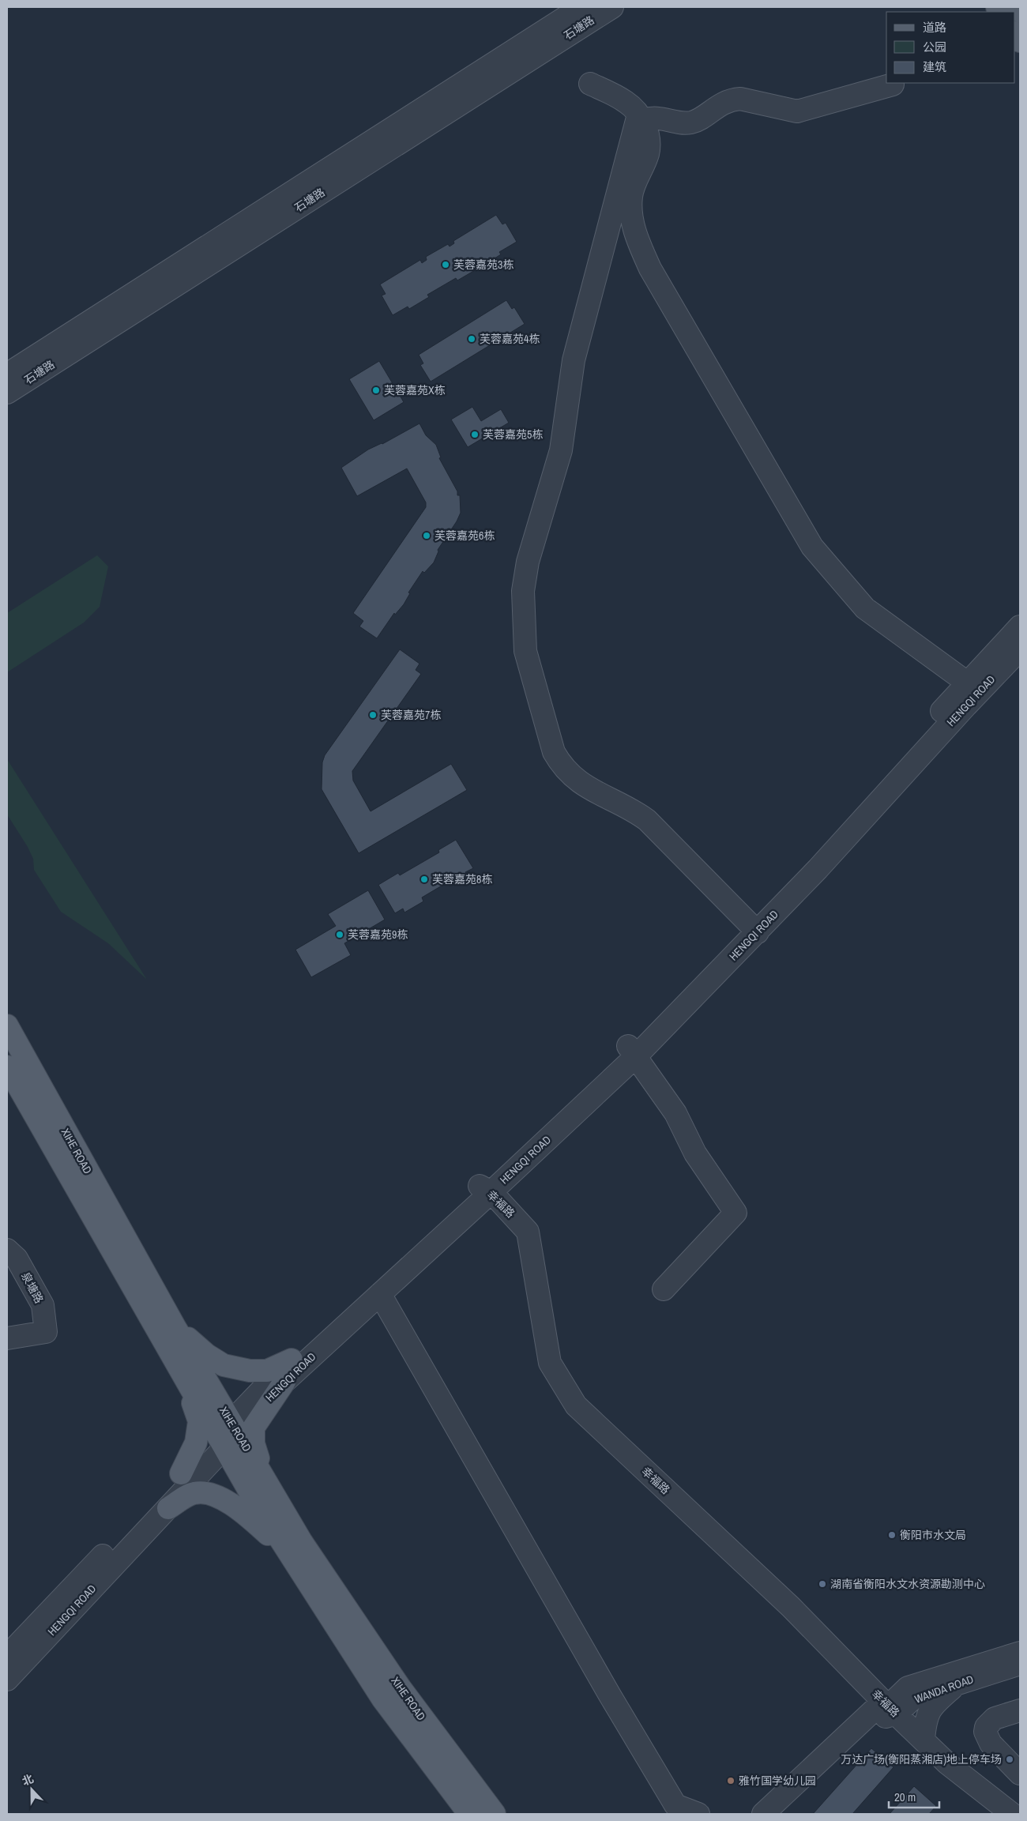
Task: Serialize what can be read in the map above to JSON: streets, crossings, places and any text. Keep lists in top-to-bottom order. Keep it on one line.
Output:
{"streets":{"main road":["XIHE ROAD"],"street":["石塘路","HENGQI ROAD","幸福路","泉塘路","WANDA ROAD"]},"crossings":[["HENGQI ROAD","XIHE ROAD"],["HENGQI ROAD","幸福路"],["幸福路","WANDA ROAD"]],"places":["芙蓉嘉苑3栋","芙蓉嘉苑4栋","芙蓉嘉苑X栋","芙蓉嘉苑5栋","芙蓉嘉苑6栋","芙蓉嘉苑7栋","芙蓉嘉苑8栋","芙蓉嘉苑9栋","衡阳市水文局","湖南省衡阳水文水资源勘测中心","万达广场(衡阳蒸湘店)地上停车场","雅竹国学幼儿园"],"legend":["道路","公园","建筑"],"scale_bar":"20 m","north":"top"}
